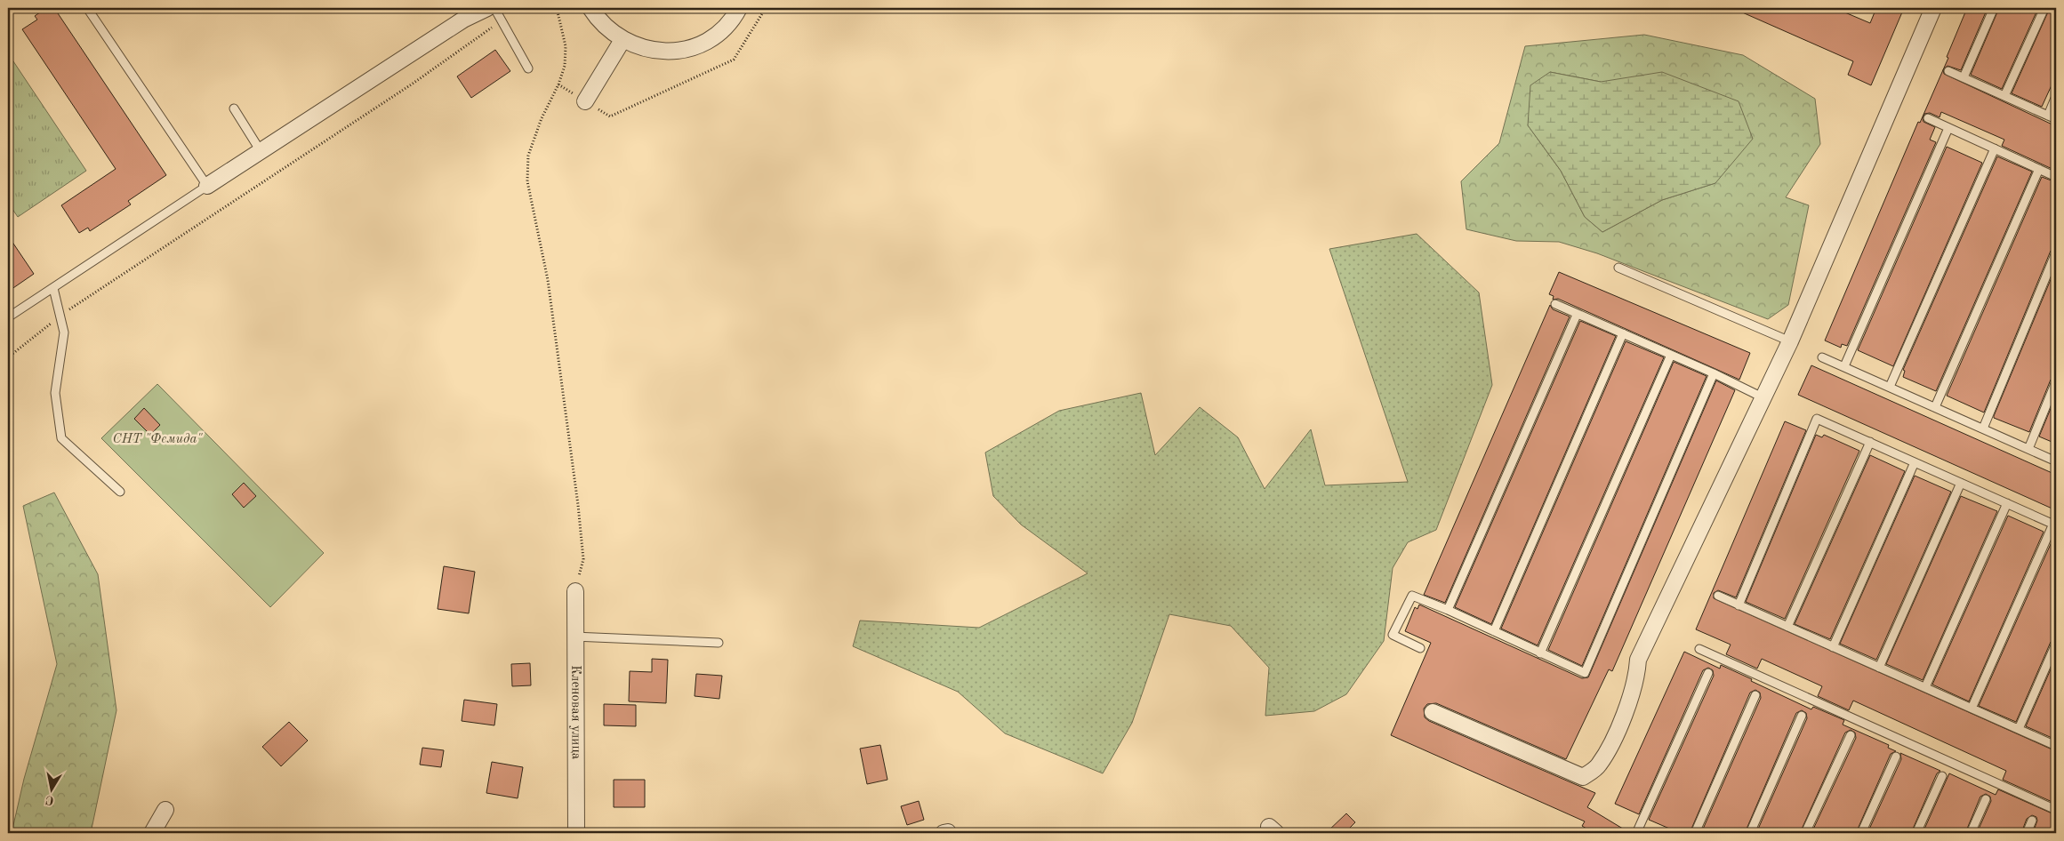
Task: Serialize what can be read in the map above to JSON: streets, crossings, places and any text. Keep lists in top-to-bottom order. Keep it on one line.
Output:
{"streets":{"street":["Кленовая улица"]},"parks":["СНТ \"Фемида\""],"north":"bottom"}
